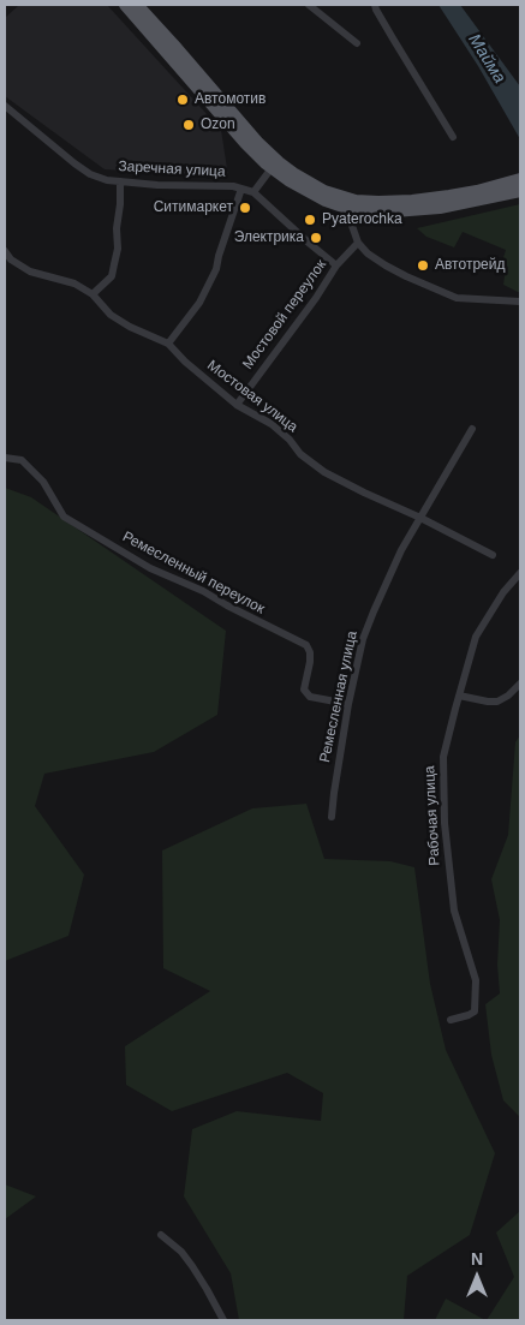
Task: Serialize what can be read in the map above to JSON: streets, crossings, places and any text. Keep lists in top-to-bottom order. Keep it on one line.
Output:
{"streets":{"street":["Заречная улица","Мостовой переулок","Мостовая улица","Ремесленный переулок","Ремесленная улица","Рабочая улица"]},"crossings":[["Мостовой переулок","Мостовая улица"],["Мостовая улица","Ремесленная улица"],["Ремесленный переулок","Ремесленная улица"]],"water":["Майма"],"places":["Автомотив","Ozon","Ситимаркет","Pyaterochka","Электрика","Автотрейд"],"north":"top"}
